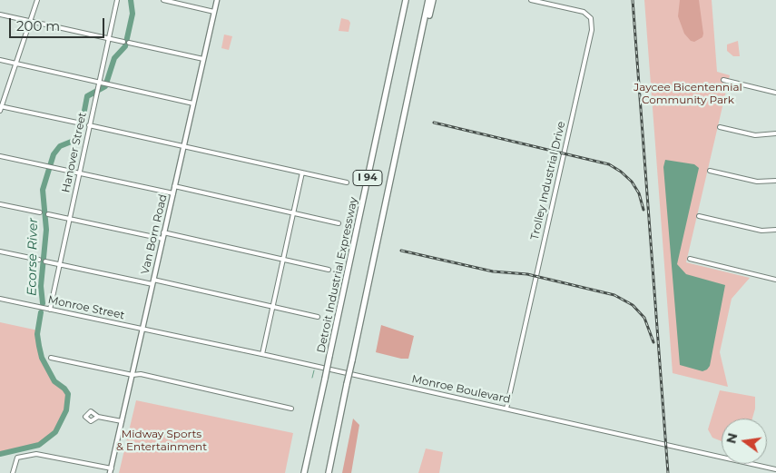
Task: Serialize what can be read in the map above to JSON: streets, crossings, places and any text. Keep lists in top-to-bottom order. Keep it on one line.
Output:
{"streets":{"highway":["I 94","Detroit Industrial Expressway"],"main road":["Van Born Road"],"street":["Hanover Street","Trolley Industrial Drive","Monroe Street","Monroe Boulevard"]},"crossings":[["Hanover Street","Monroe Street"],["Trolley Industrial Drive","Monroe Boulevard"],["Van Born Road","Monroe Street"],["Van Born Road","Monroe Boulevard"],["Monroe Street","Monroe Boulevard"]],"water":["Ecorse River"],"parks":["Jaycee Bicentennial Community Park","Midway Sports & Entertainment"],"scale_bar":"200 m","north":"left"}
